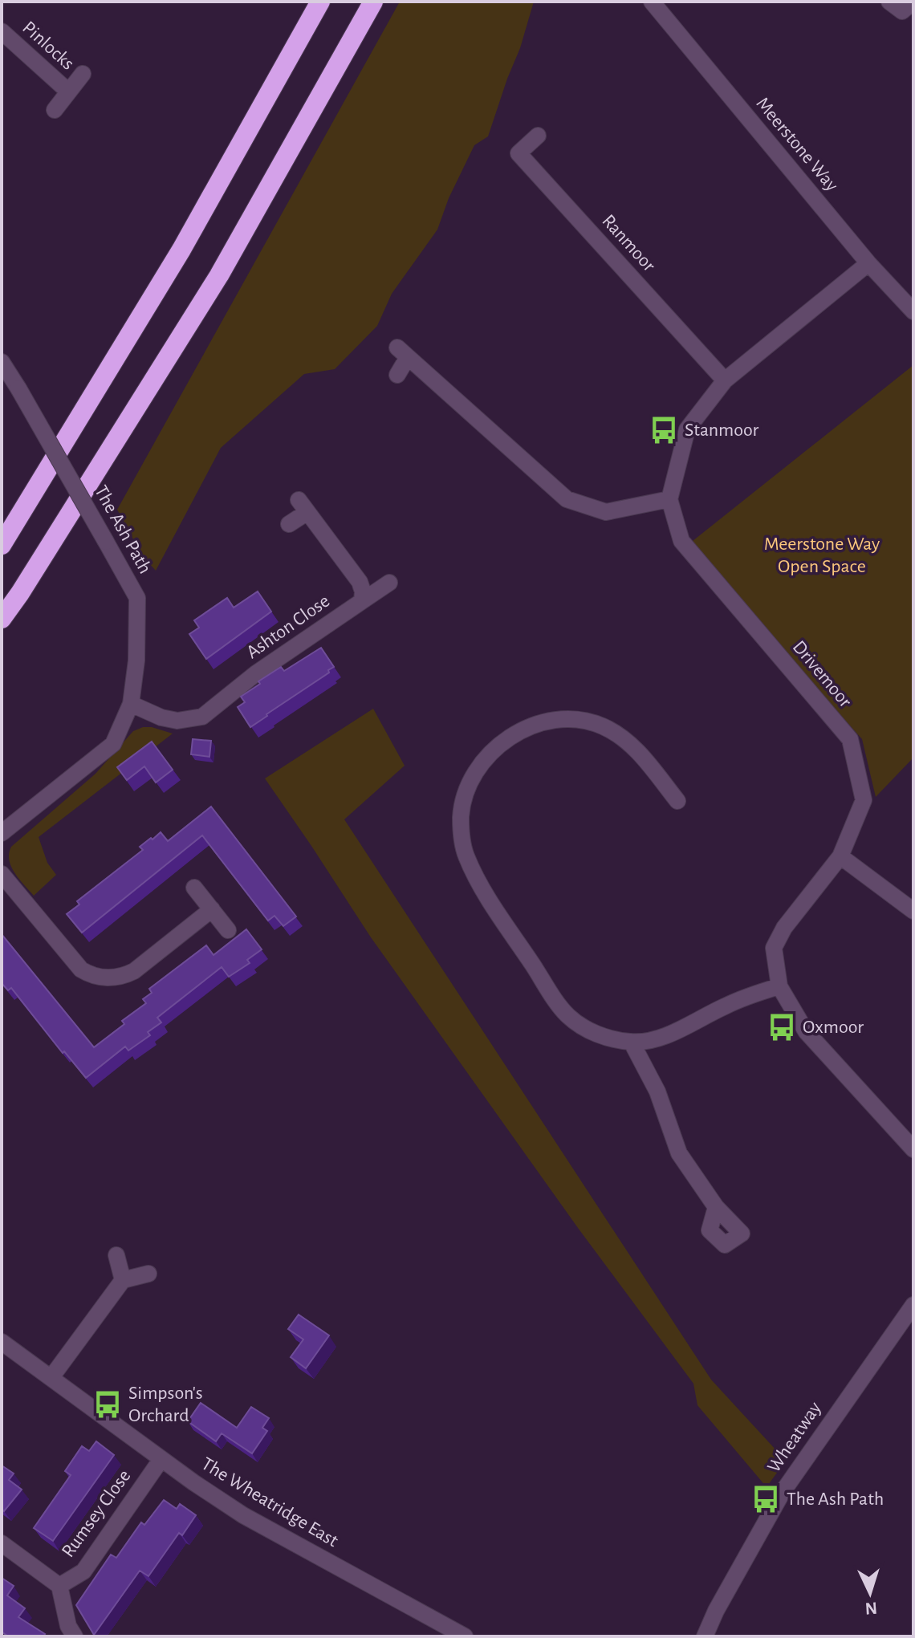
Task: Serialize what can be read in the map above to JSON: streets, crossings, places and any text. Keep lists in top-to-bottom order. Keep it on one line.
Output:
{"streets":{"street":["Pinlocks","Meerstone Way","Ranmoor","The Ash Path","Ashton Close","Drivemoor","Wheatway","The Wheatridge East","Rumsey Close"]},"crossings":[["The Ash Path","Ashton Close"],["The Wheatridge East","Rumsey Close"]],"parks":["Meerstone Way Open Space"],"places":{"bus stop":["Stanmoor","Oxmoor","Simpson's Orchard","The Ash Path"]},"north":"bottom"}
